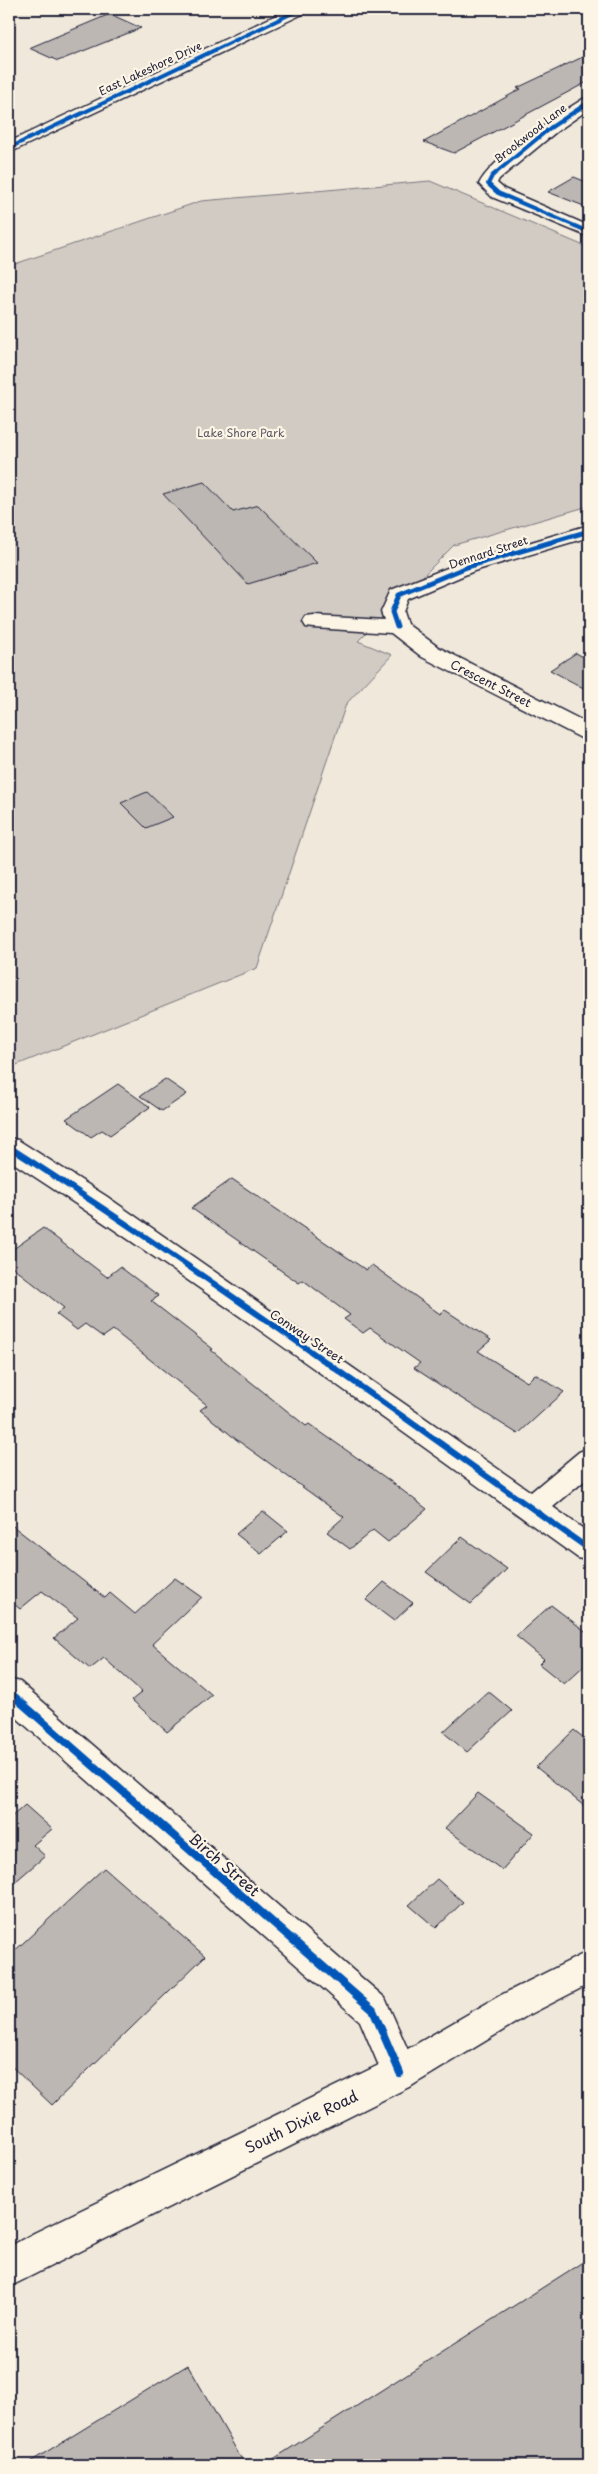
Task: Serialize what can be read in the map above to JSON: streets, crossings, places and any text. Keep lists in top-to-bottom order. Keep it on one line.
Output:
{"streets":{"street":["East Lakeshore Drive","Brookwood Lane","Dennard Street","Crescent Street","Conway Street","Birch Street","South Dixie Road"]},"crossings":[["Dennard Street","Crescent Street"],["Birch Street","South Dixie Road"]],"parks":["Lake Shore Park"]}
